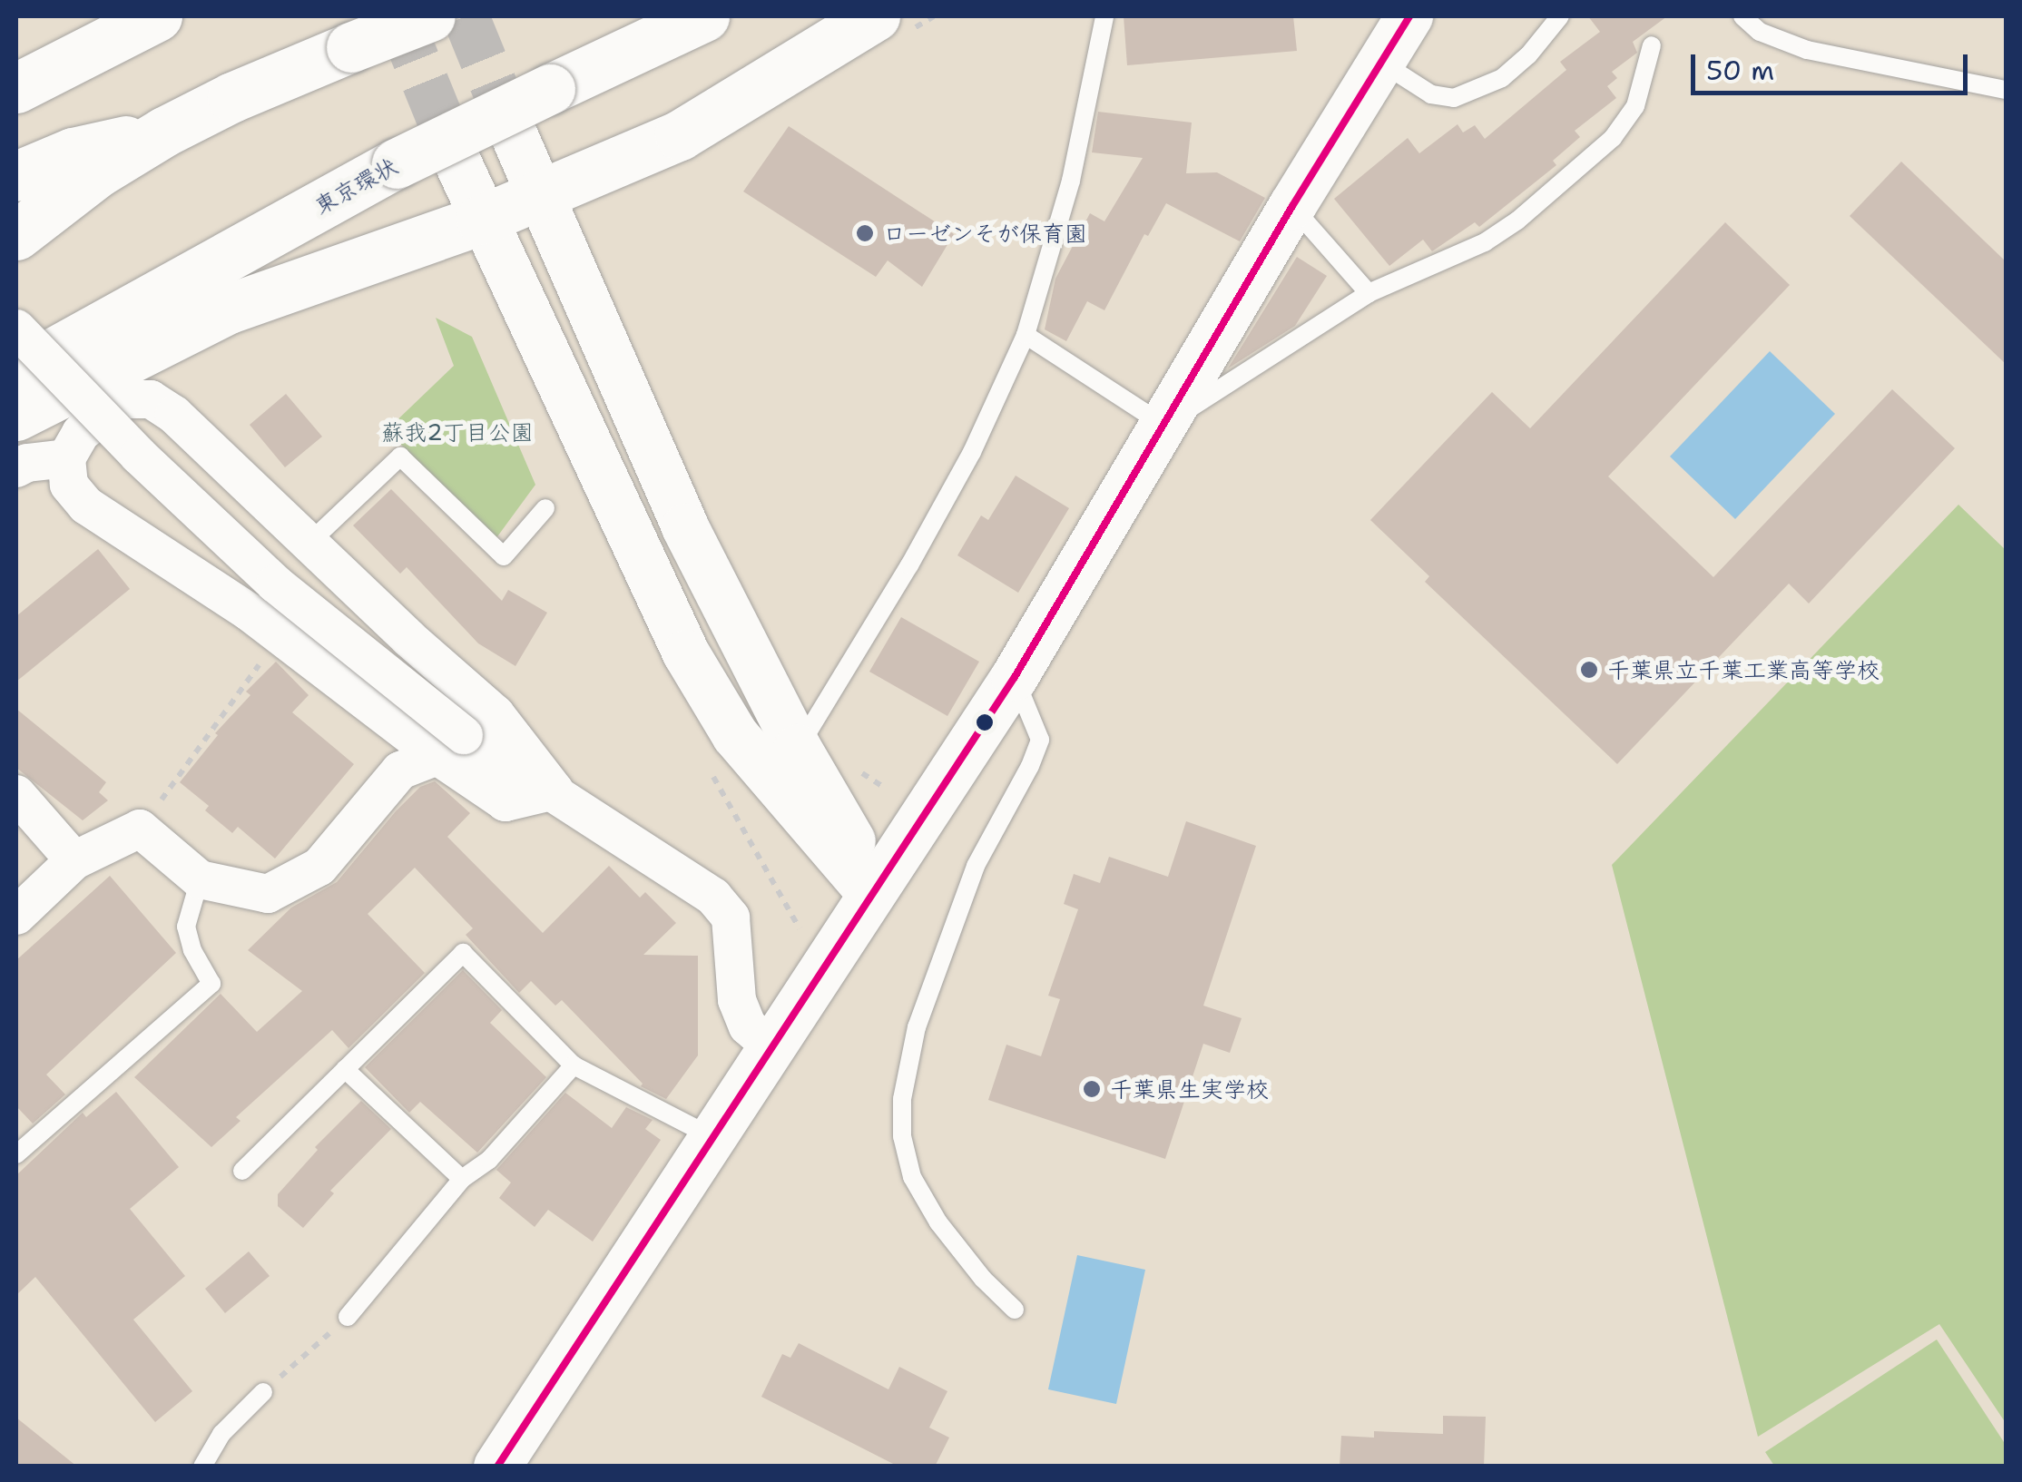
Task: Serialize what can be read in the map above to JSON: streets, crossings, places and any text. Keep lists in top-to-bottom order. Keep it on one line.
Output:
{"streets":{"highway":["東京環状"]},"parks":["蘇我2丁目公園"],"places":["ローゼンそが保育園","千葉県立千葉工業高等学校","千葉県生実学校"],"scale_bar":"50 m"}
